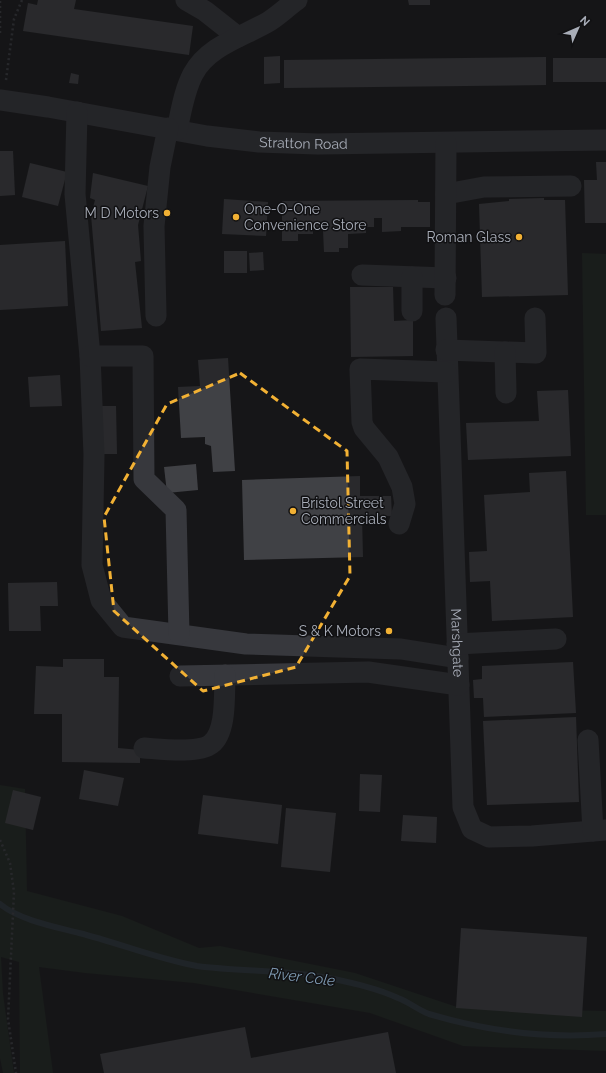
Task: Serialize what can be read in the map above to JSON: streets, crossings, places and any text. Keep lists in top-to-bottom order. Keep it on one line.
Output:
{"streets":{"street":["Stratton Road","Marshgate"]},"water":["River Cole"],"places":["M D Motors","One-O-One Convenience Store","Roman Glass","Bristol Street Commercials","S & K Motors"],"north":"top right"}
